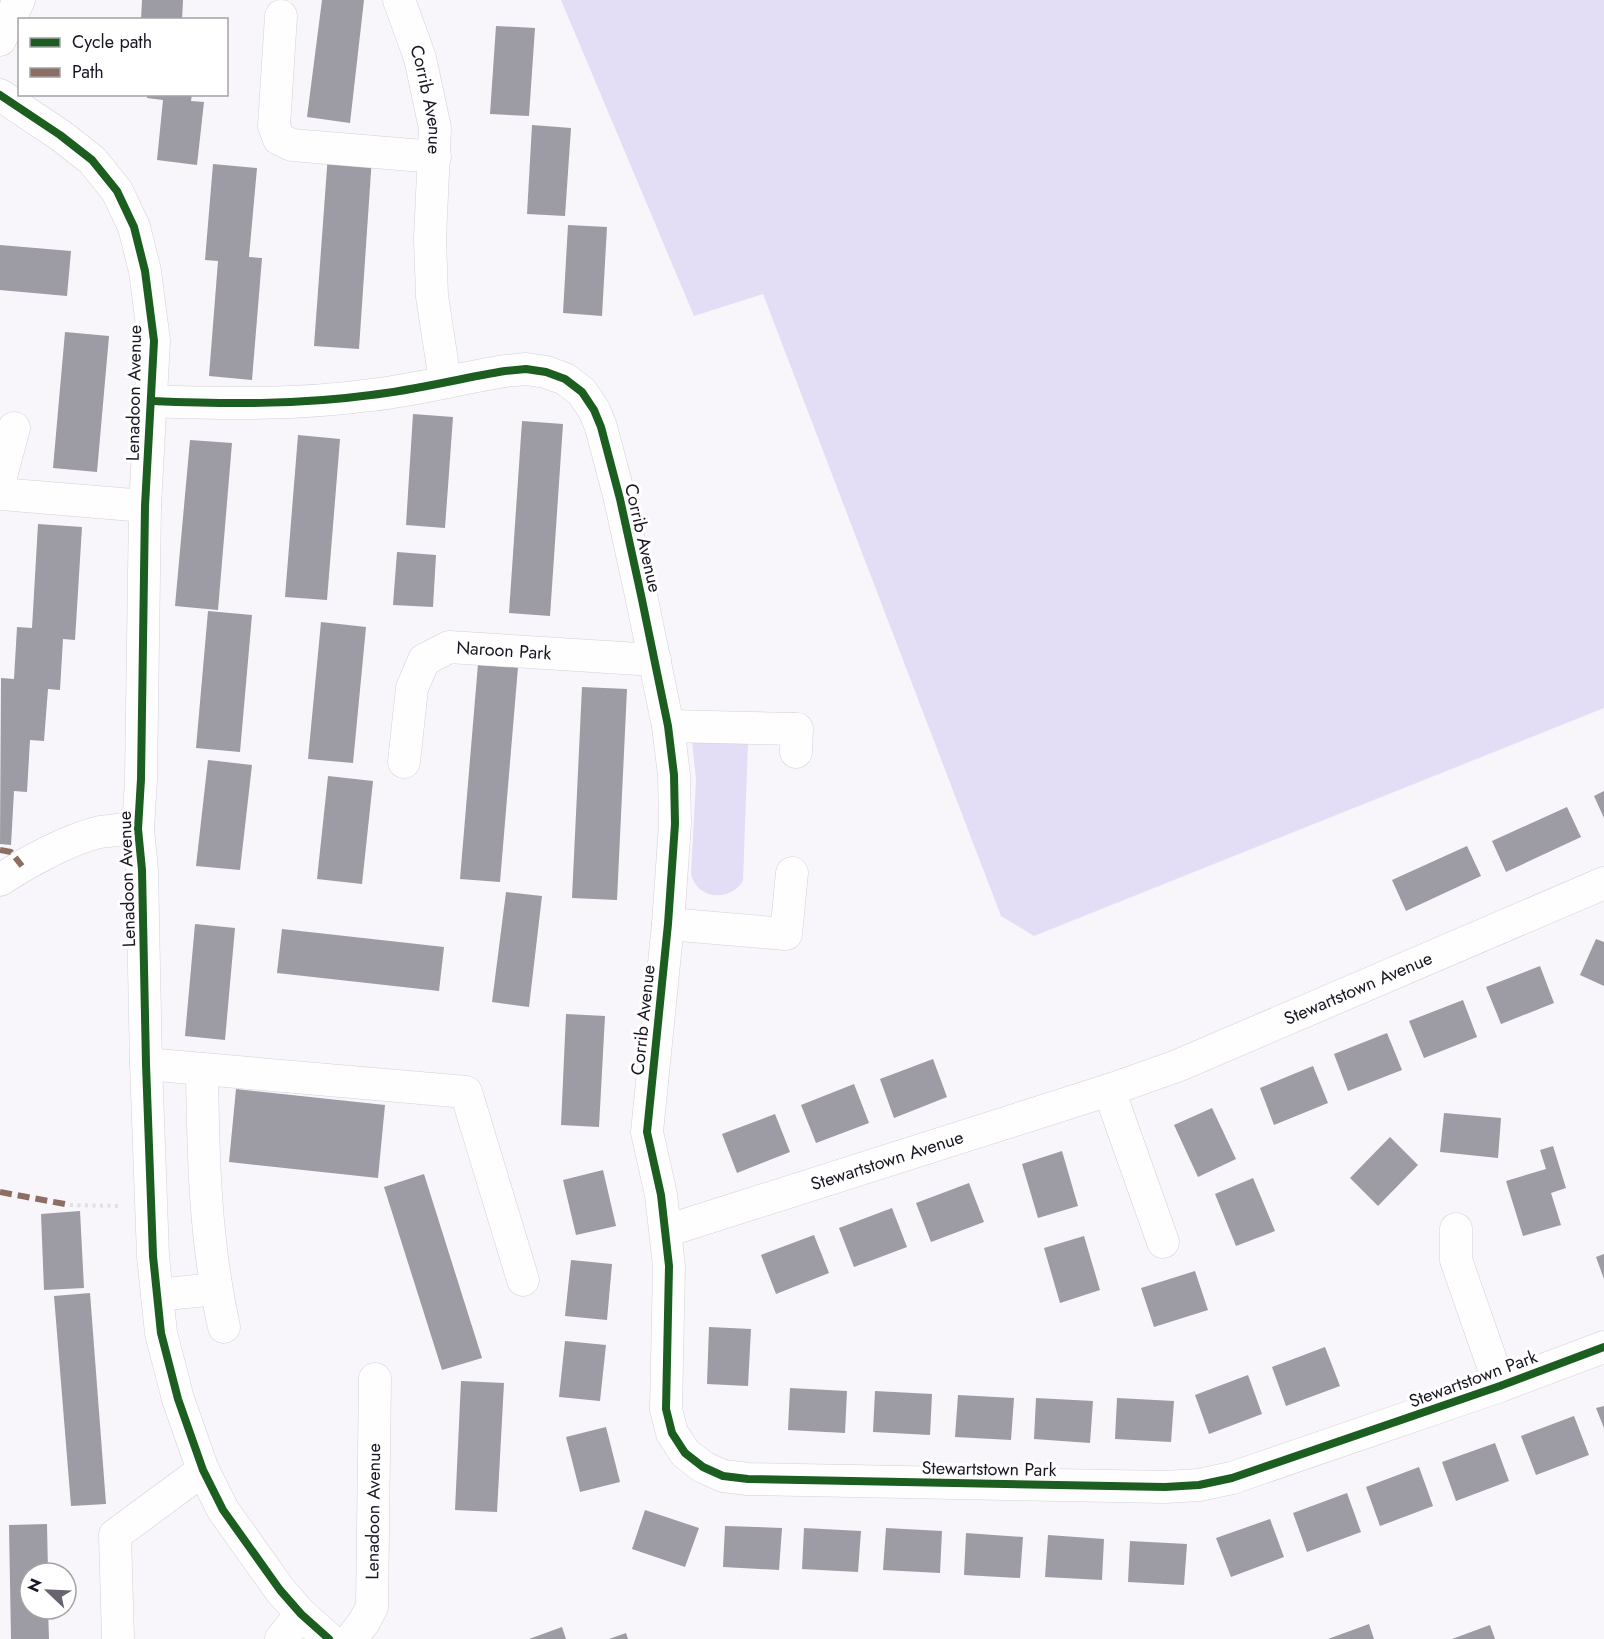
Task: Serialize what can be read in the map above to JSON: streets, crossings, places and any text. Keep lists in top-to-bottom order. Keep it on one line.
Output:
{"streets":{"street":["Corrib Avenue","Lenadoon Avenue","Naroon Park","Stewartstown Avenue","Stewartstown Park"]},"crossings":[["Corrib Avenue","Lenadoon Avenue"],["Corrib Avenue","Naroon Park"],["Corrib Avenue","Stewartstown Park"],["Stewartstown Avenue","Stewartstown Park"]],"legend":["Cycle path","Path"],"north":"top left"}
